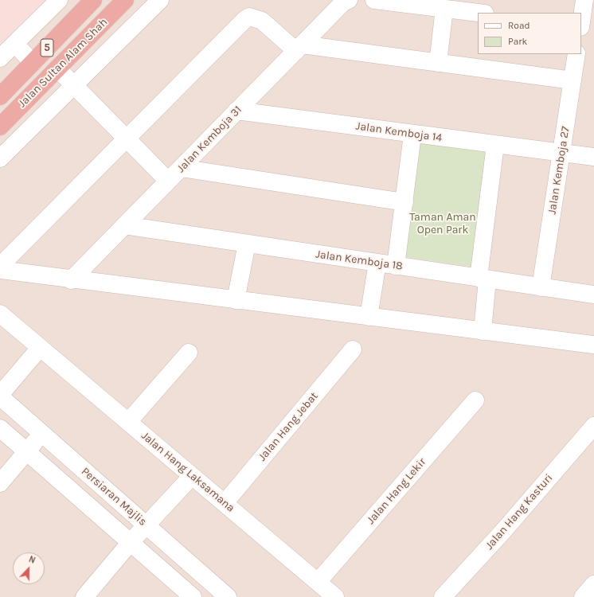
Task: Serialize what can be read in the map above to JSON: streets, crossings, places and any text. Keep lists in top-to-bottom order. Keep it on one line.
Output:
{"streets":{"highway":["5","Jalan Sultan Alam Shah"],"street":["Jalan Kemboja 14","Jalan Kemboja 31","Jalan Kemboja 27","Jalan Kemboja 18","Jalan Hang Jebat","Jalan Hang Laksamana","Jalan Hang Lekir","Persiaran Majlis","Jalan Hang Kasturi"]},"crossings":[["Jalan Kemboja 14","Jalan Kemboja 31"],["Jalan Kemboja 14","Jalan Kemboja 27"],["Jalan Kemboja 31","Jalan Kemboja 18"],["Jalan Kemboja 27","Jalan Kemboja 18"],["Jalan Hang Jebat","Jalan Hang Laksamana"],["Jalan Hang Laksamana","Jalan Hang Lekir"]],"parks":["Taman Aman Open Park"],"legend":["Road","Park"],"north":"top"}
